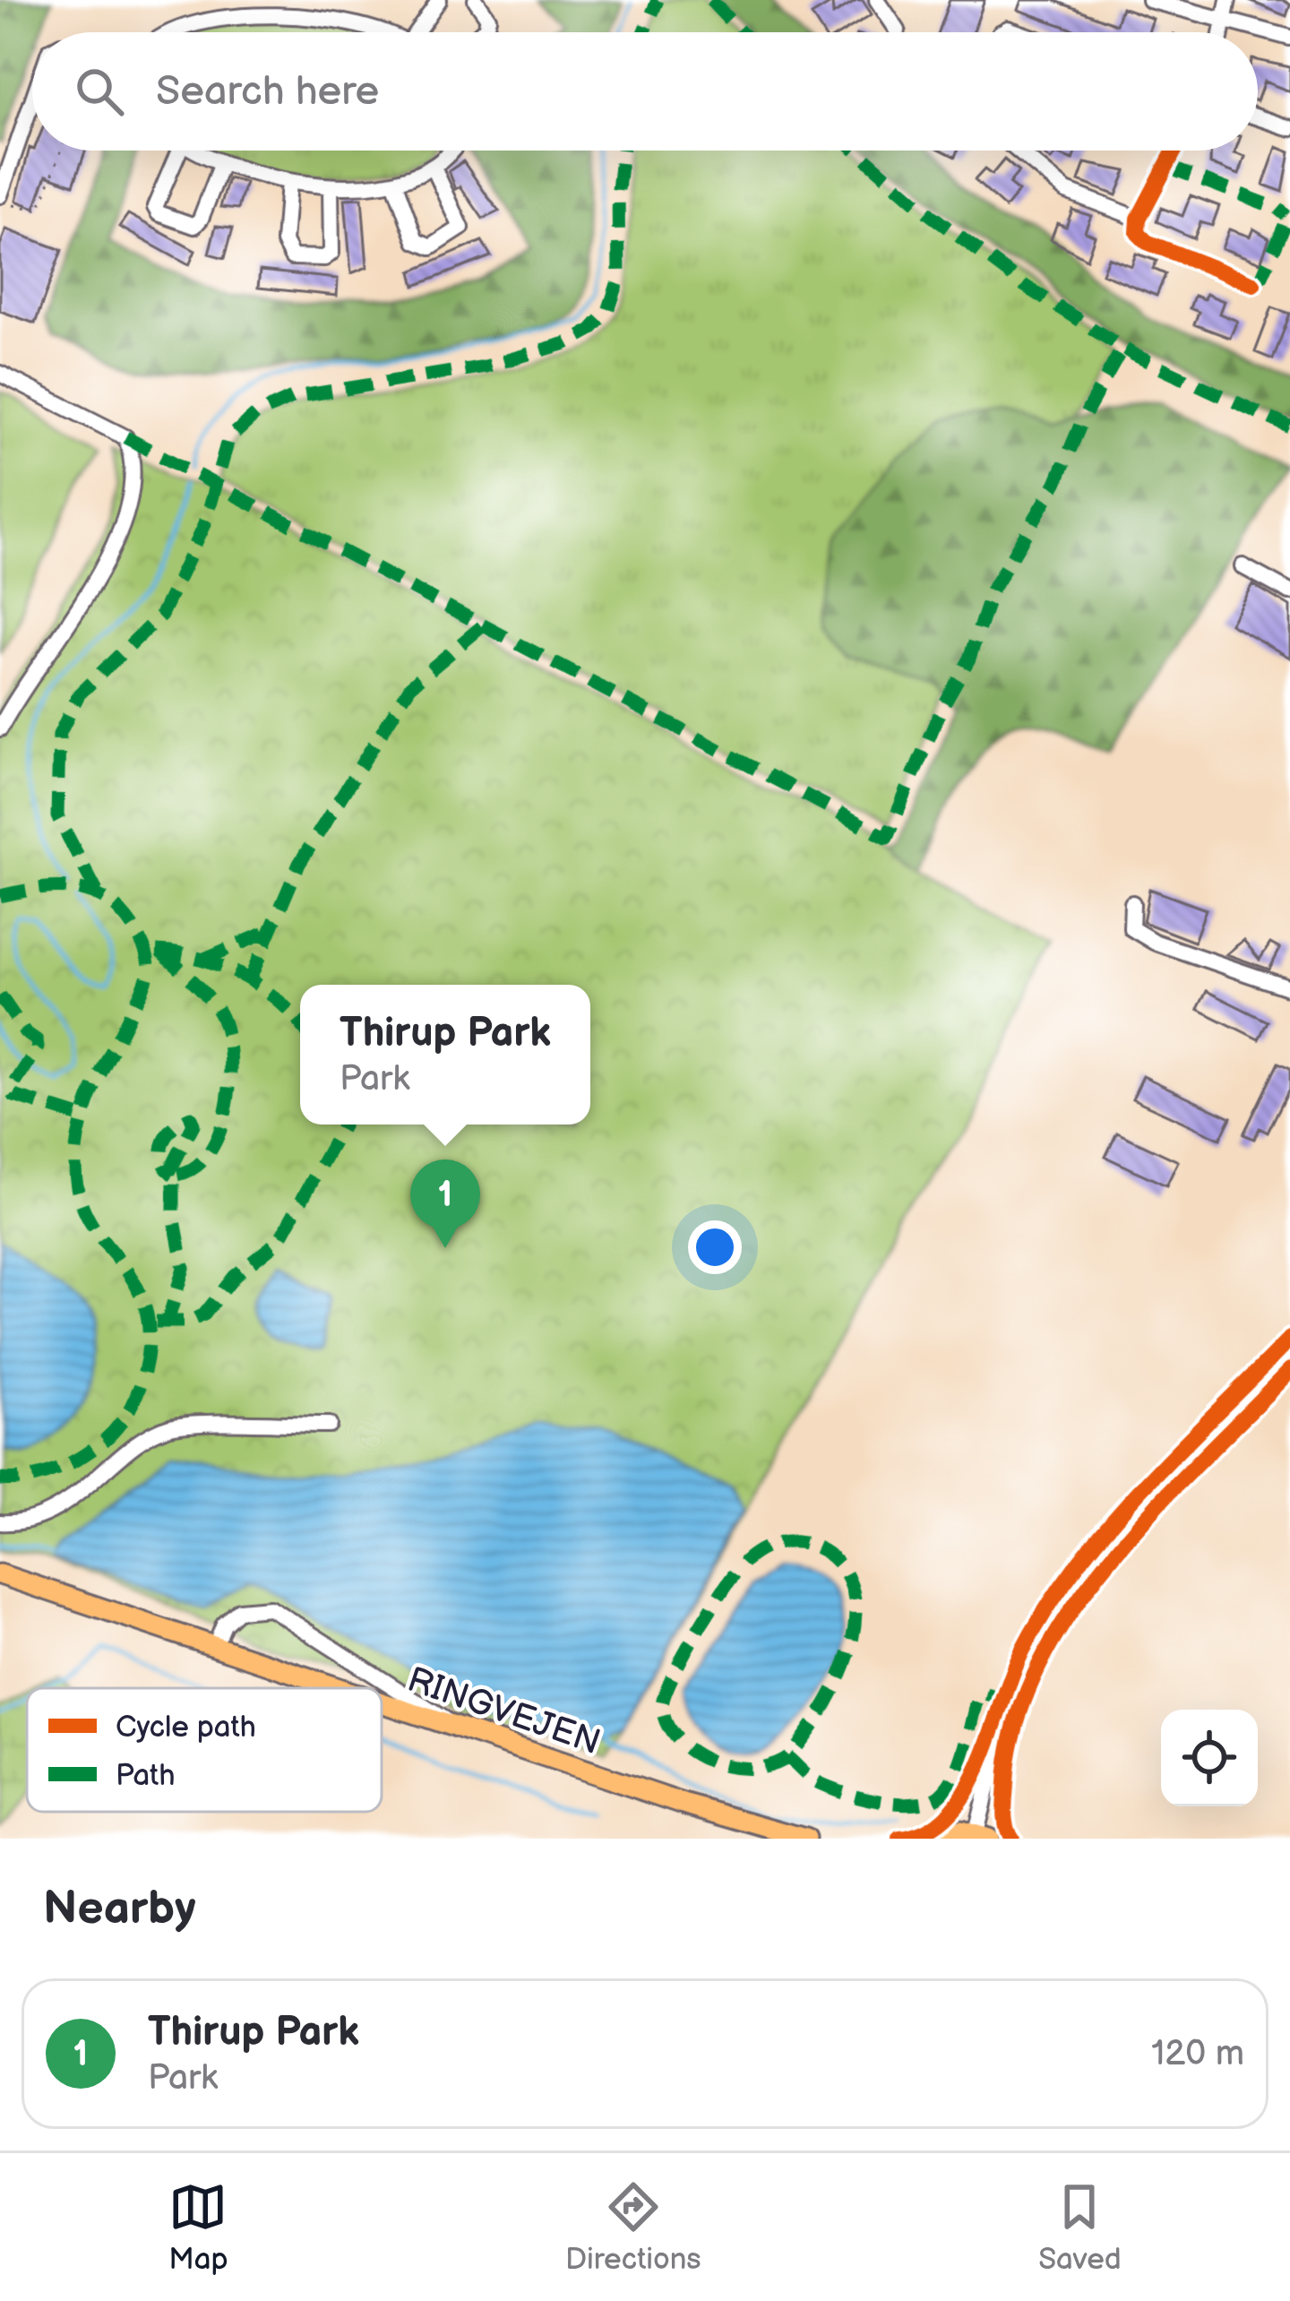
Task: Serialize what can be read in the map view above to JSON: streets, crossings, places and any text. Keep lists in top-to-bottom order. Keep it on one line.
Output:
{"streets":{"main road":["RINGVEJEN"]},"legend":["Cycle path","Path"],"page":{"search":"Search here","popup":["Thirup Park","Park"],"pins":"1","heading":"Nearby","list":[{"mark":"1","name":"Thirup Park","note":"Park","value":"120 m"}],"nav":["Map","Directions","Saved"]}}
